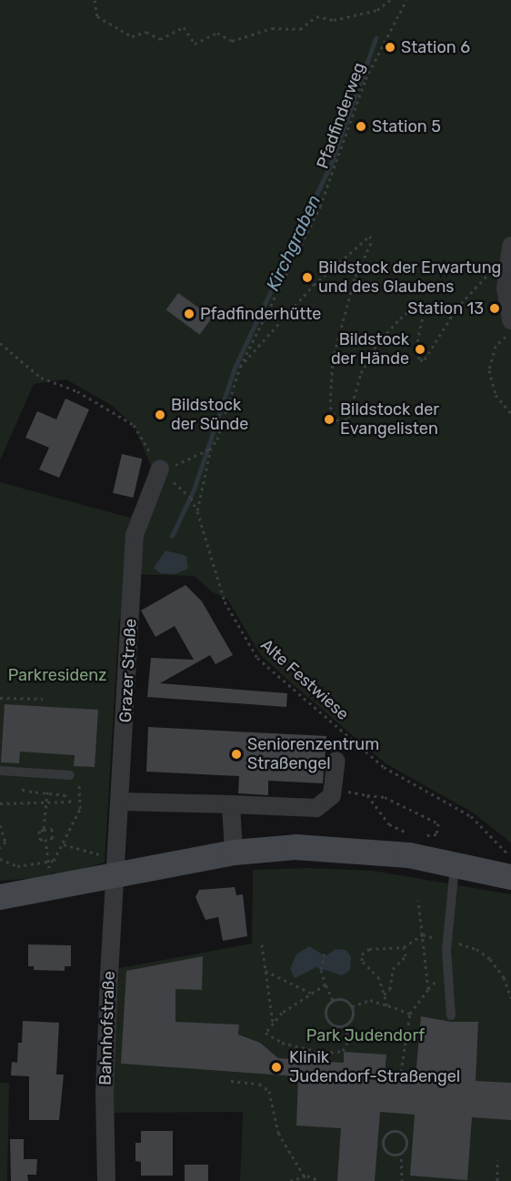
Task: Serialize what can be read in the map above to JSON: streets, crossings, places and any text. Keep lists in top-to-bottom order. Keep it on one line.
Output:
{"streets":{"street":["Grazer Straße","Bahnhofstraße"],"path":["Pfadfinderweg","Alte Festwiese"]},"crossings":[["Pfadfinderweg","Alte Festwiese"],["Grazer Straße","Bahnhofstraße"]],"water":["Kirchgraben"],"parks":["Parkresidenz","Park Judendorf"],"places":["Station 6","Station 5","Bildstock der Erwartung und des Glaubens","Station 13","Pfadfinderhütte","Bildstock der Hände","Bildstock der Sünde","Bildstock der Evangelisten","Seniorenzentrum Straßengel","Klinik Judendorf-Straßengel"]}
